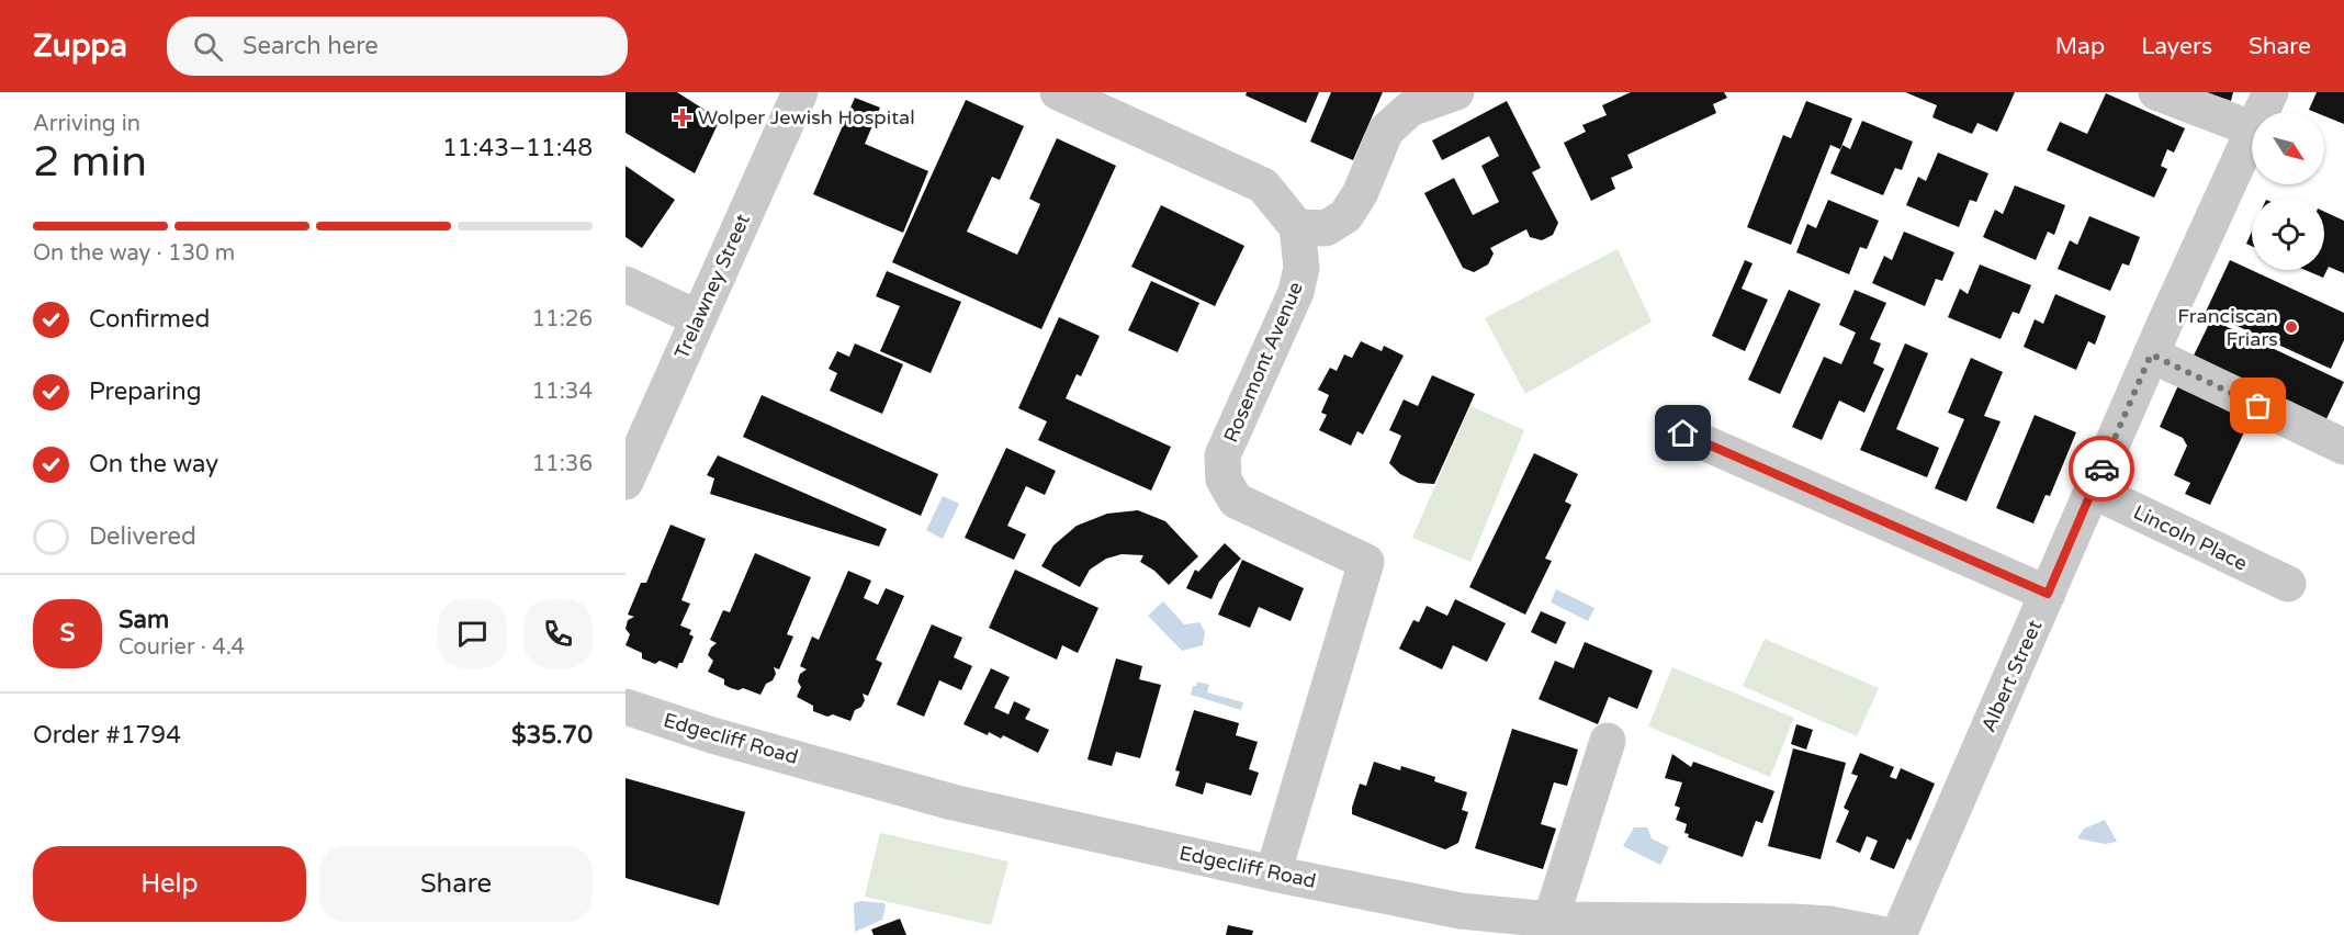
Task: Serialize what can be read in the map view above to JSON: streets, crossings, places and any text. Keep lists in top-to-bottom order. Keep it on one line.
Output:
{"streets":{"street":["Trelawney Street","Rosemont Avenue","Lincoln Place","Albert Street","Edgecliff Road"]},"crossings":[["Rosemont Avenue","Edgecliff Road"],["Lincoln Place","Albert Street"]],"places":{"health":["Wolper Jewish Hospital"],"other":["Franciscan Friars"]},"north":"bottom right","page":{"header":"Zuppa","search":"Search here","nav":["Map","Layers","Share"],"heading":["2 min","Arriving in","11:43–11:48"],"panel":["Sam","Courier · 4.4","Order #1794","$35.70"],"bar":"On the way · 130 m","list":[["Confirmed","11:26"],["Preparing","11:34"],["On the way","11:36"],"Delivered"],"round":"S","buttons":["Help","Share"]}}
